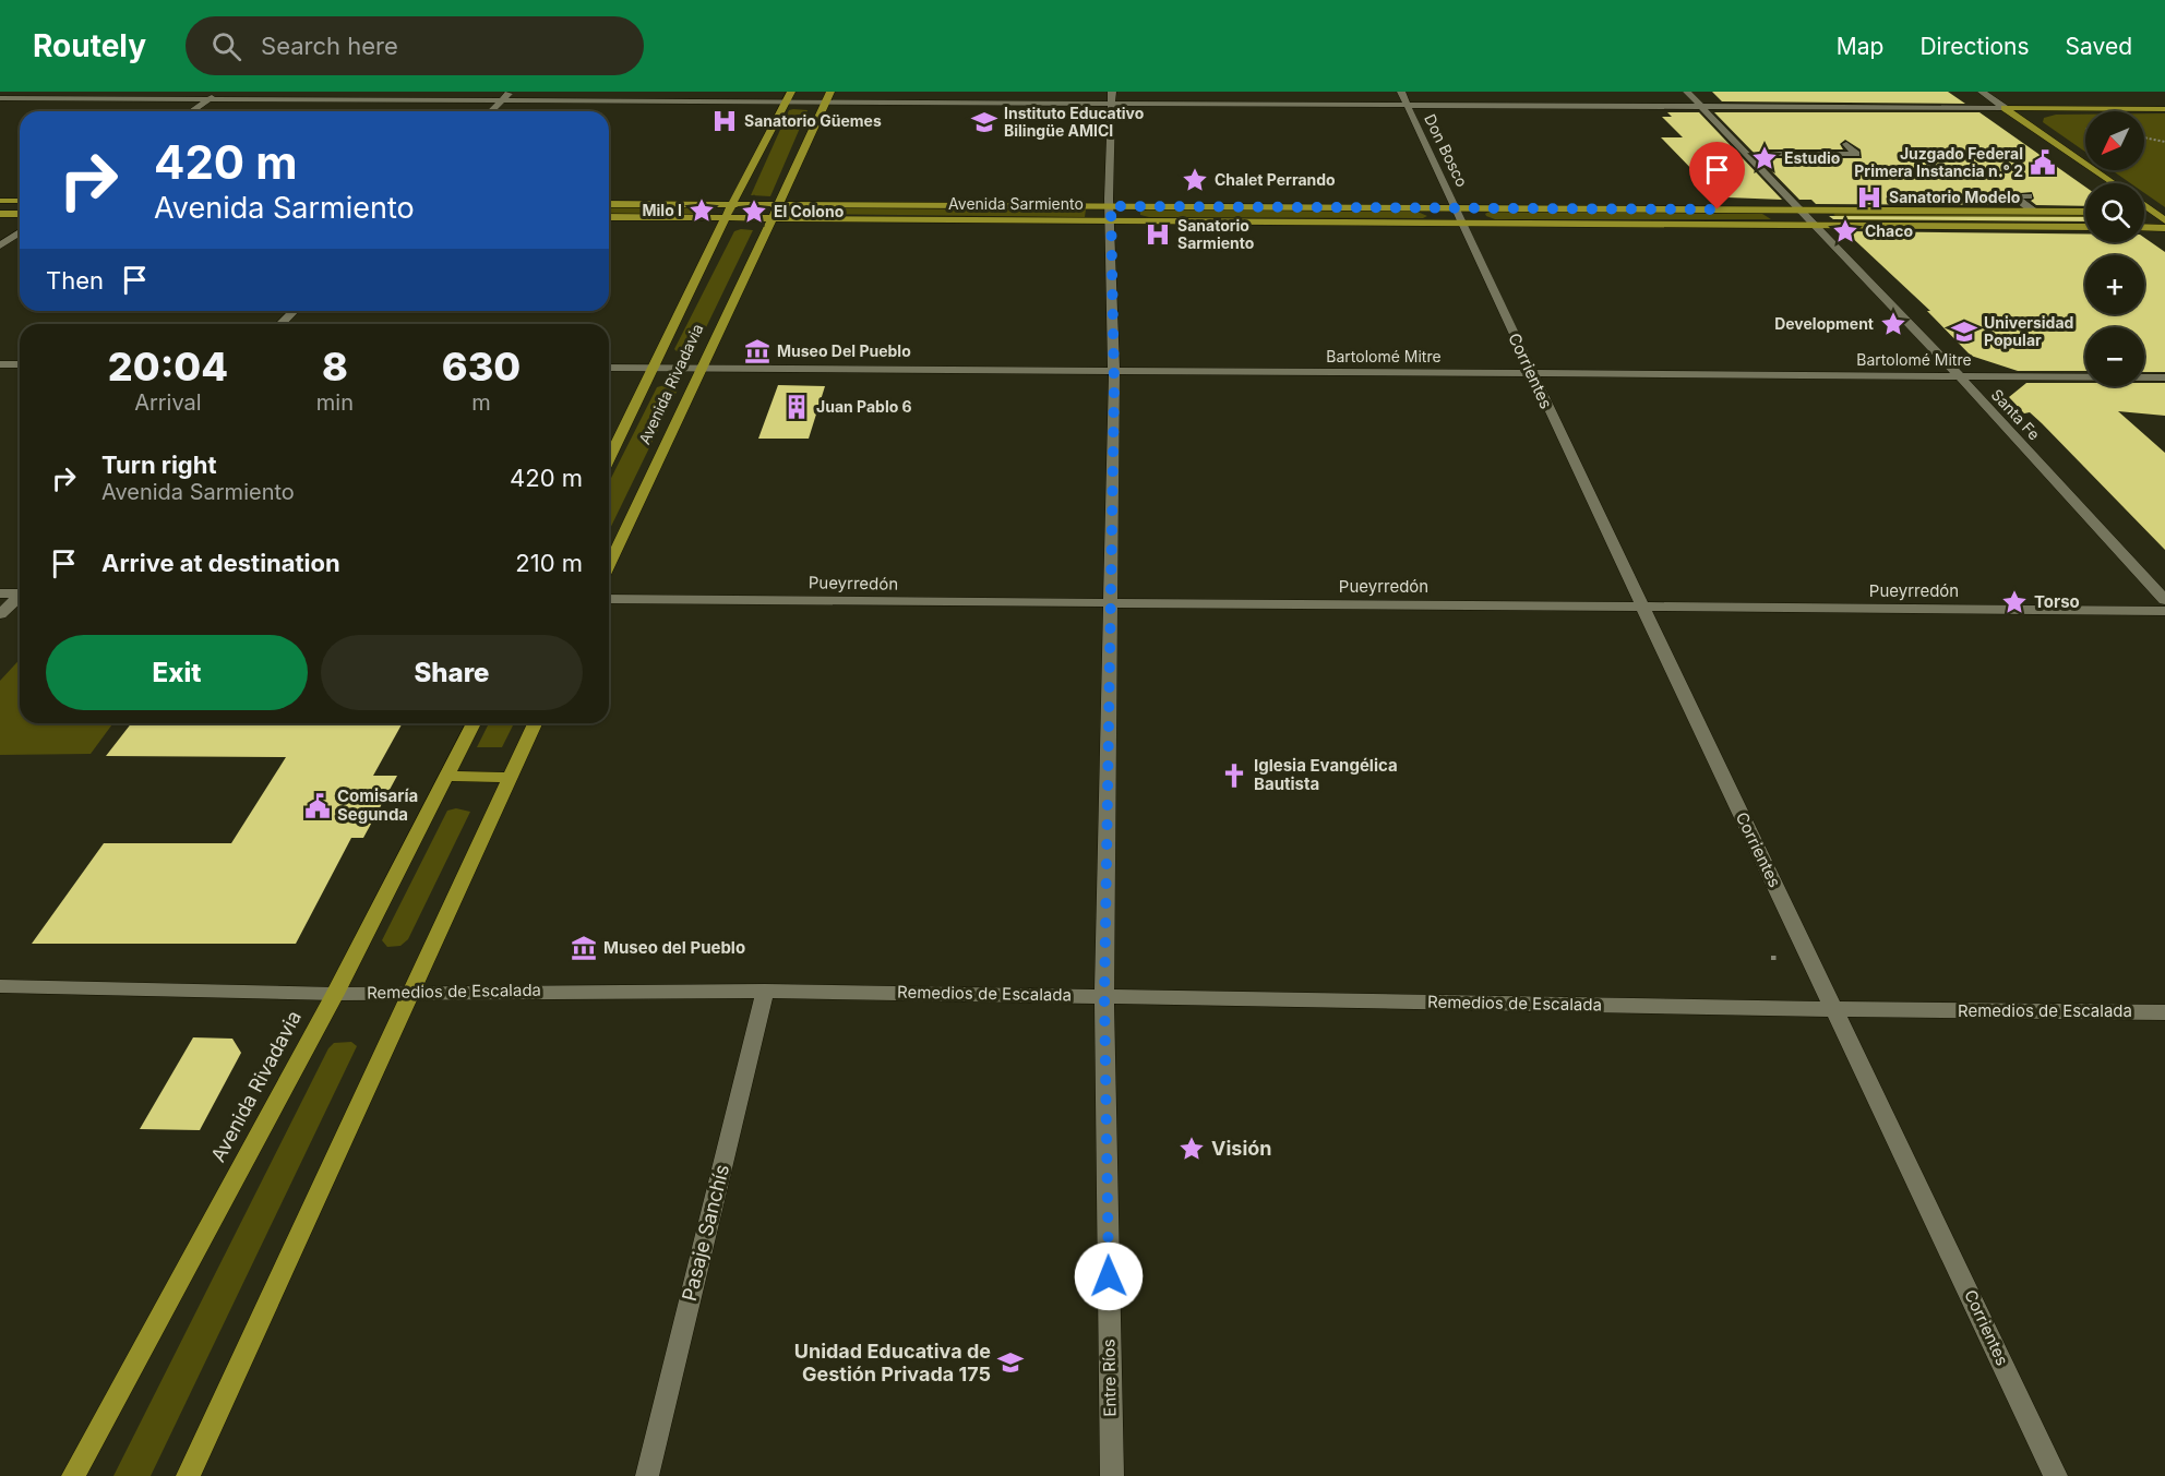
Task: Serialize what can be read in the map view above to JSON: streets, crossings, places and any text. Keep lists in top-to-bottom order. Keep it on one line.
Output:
{"streets":{"main road":["Avenida Sarmiento","Avenida Rivadavia"],"street":["Don Bosco","Bartolomé Mitre","Corrientes","Santa Fe","Pueyrredón","Remedios de Escalada","Pasaje Sanchís","Entre Ríos"]},"crossings":[["Don Bosco","Avenida Sarmiento"],["Don Bosco","Corrientes"],["Avenida Sarmiento","Corrientes"],["Avenida Sarmiento","Avenida Rivadavia"],["Avenida Sarmiento","Santa Fe"],["Avenida Sarmiento","Entre Ríos"],["Bartolomé Mitre","Corrientes"],["Bartolomé Mitre","Avenida Rivadavia"],["Bartolomé Mitre","Santa Fe"],["Bartolomé Mitre","Entre Ríos"],["Corrientes","Pueyrredón"],["Corrientes","Remedios de Escalada"],["Avenida Rivadavia","Remedios de Escalada"],["Pueyrredón","Entre Ríos"],["Remedios de Escalada","Pasaje Sanchís"],["Remedios de Escalada","Entre Ríos"]],"places":{"hospital":["Sanatorio Güemes","Sanatorio Modelo","Sanatorio Sarmiento"],"school or university":["Instituto Educativo Bilingüe AMICI","Universidad Popular","Unidad Educativa de Gestión Privada 175"],"place":["Estudio","Chalet Perrando","Milo I","El Colono","Chaco","Development","Torso","Visión"],"public building":["Juzgado Federal Primera Instancia n.° 2","Comisaría Segunda"],"museum":["Museo Del Pueblo","Museo del Pueblo"],"building":["Juan Pablo 6"],"church":["Iglesia Evangélica Bautista"]},"north":"bottom left","page":{"header":"Routely","search":"Search here","nav":["Map","Directions","Saved"],"map_buttons":["+","−"],"turn":["420 m","Avenida Sarmiento"],"then":"Then","eta":["20:04","Arrival","8","min","630","m"],"list":[{"name":"Turn right","note":"Avenida Sarmiento","value":"420 m"},{"name":"Arrive at destination","value":"210 m"}],"buttons":["Exit","Share"]}}
